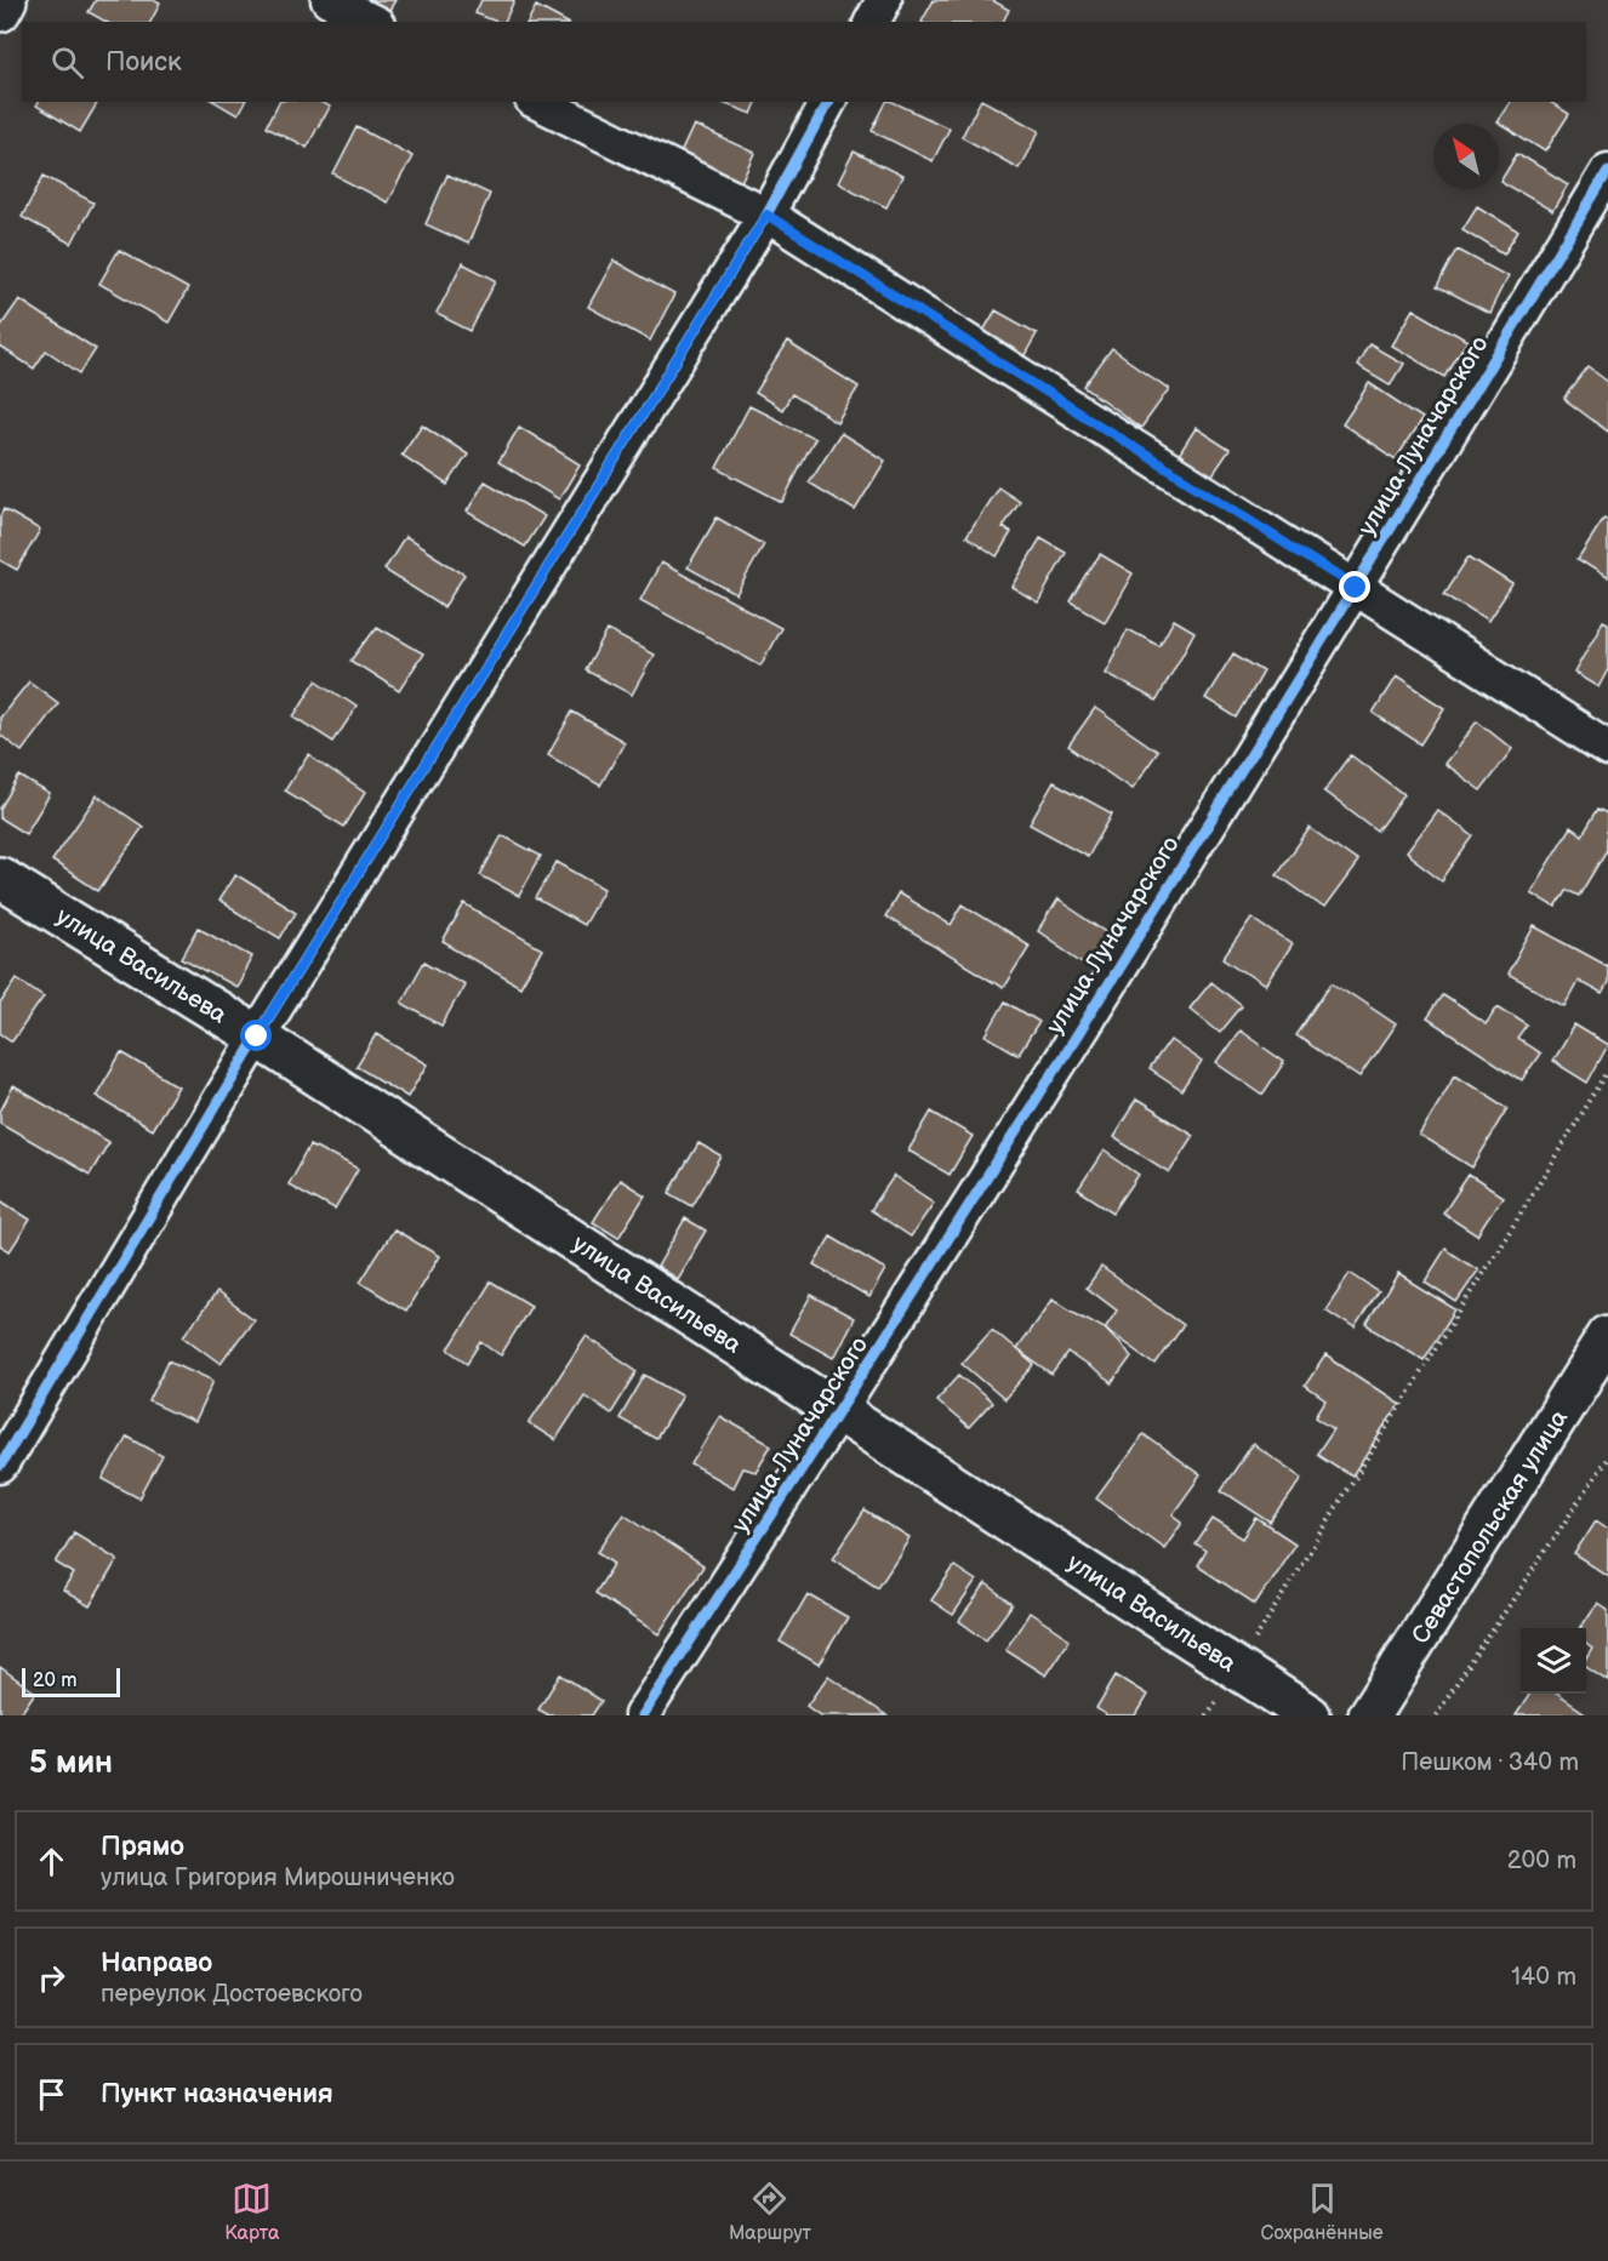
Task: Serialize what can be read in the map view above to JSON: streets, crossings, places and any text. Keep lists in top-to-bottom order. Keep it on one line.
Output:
{"streets":{"street":["улица Луначарского","улица Васильева","Севастопольская улица"]},"crossings":[["улица Луначарского","улица Васильева"]],"scale_bar":"20 m","north":"top left","page":{"search":"Поиск","scale":"20 m","heading":["5 мин","Пешком · 340 m"],"list":[["Прямо","улица Григория Мирошниченко","200 m"],["Направо","переулок Достоевского","140 m"],"Пункт назначения"],"nav":["Карта","Маршрут","Сохранённые"]}}
